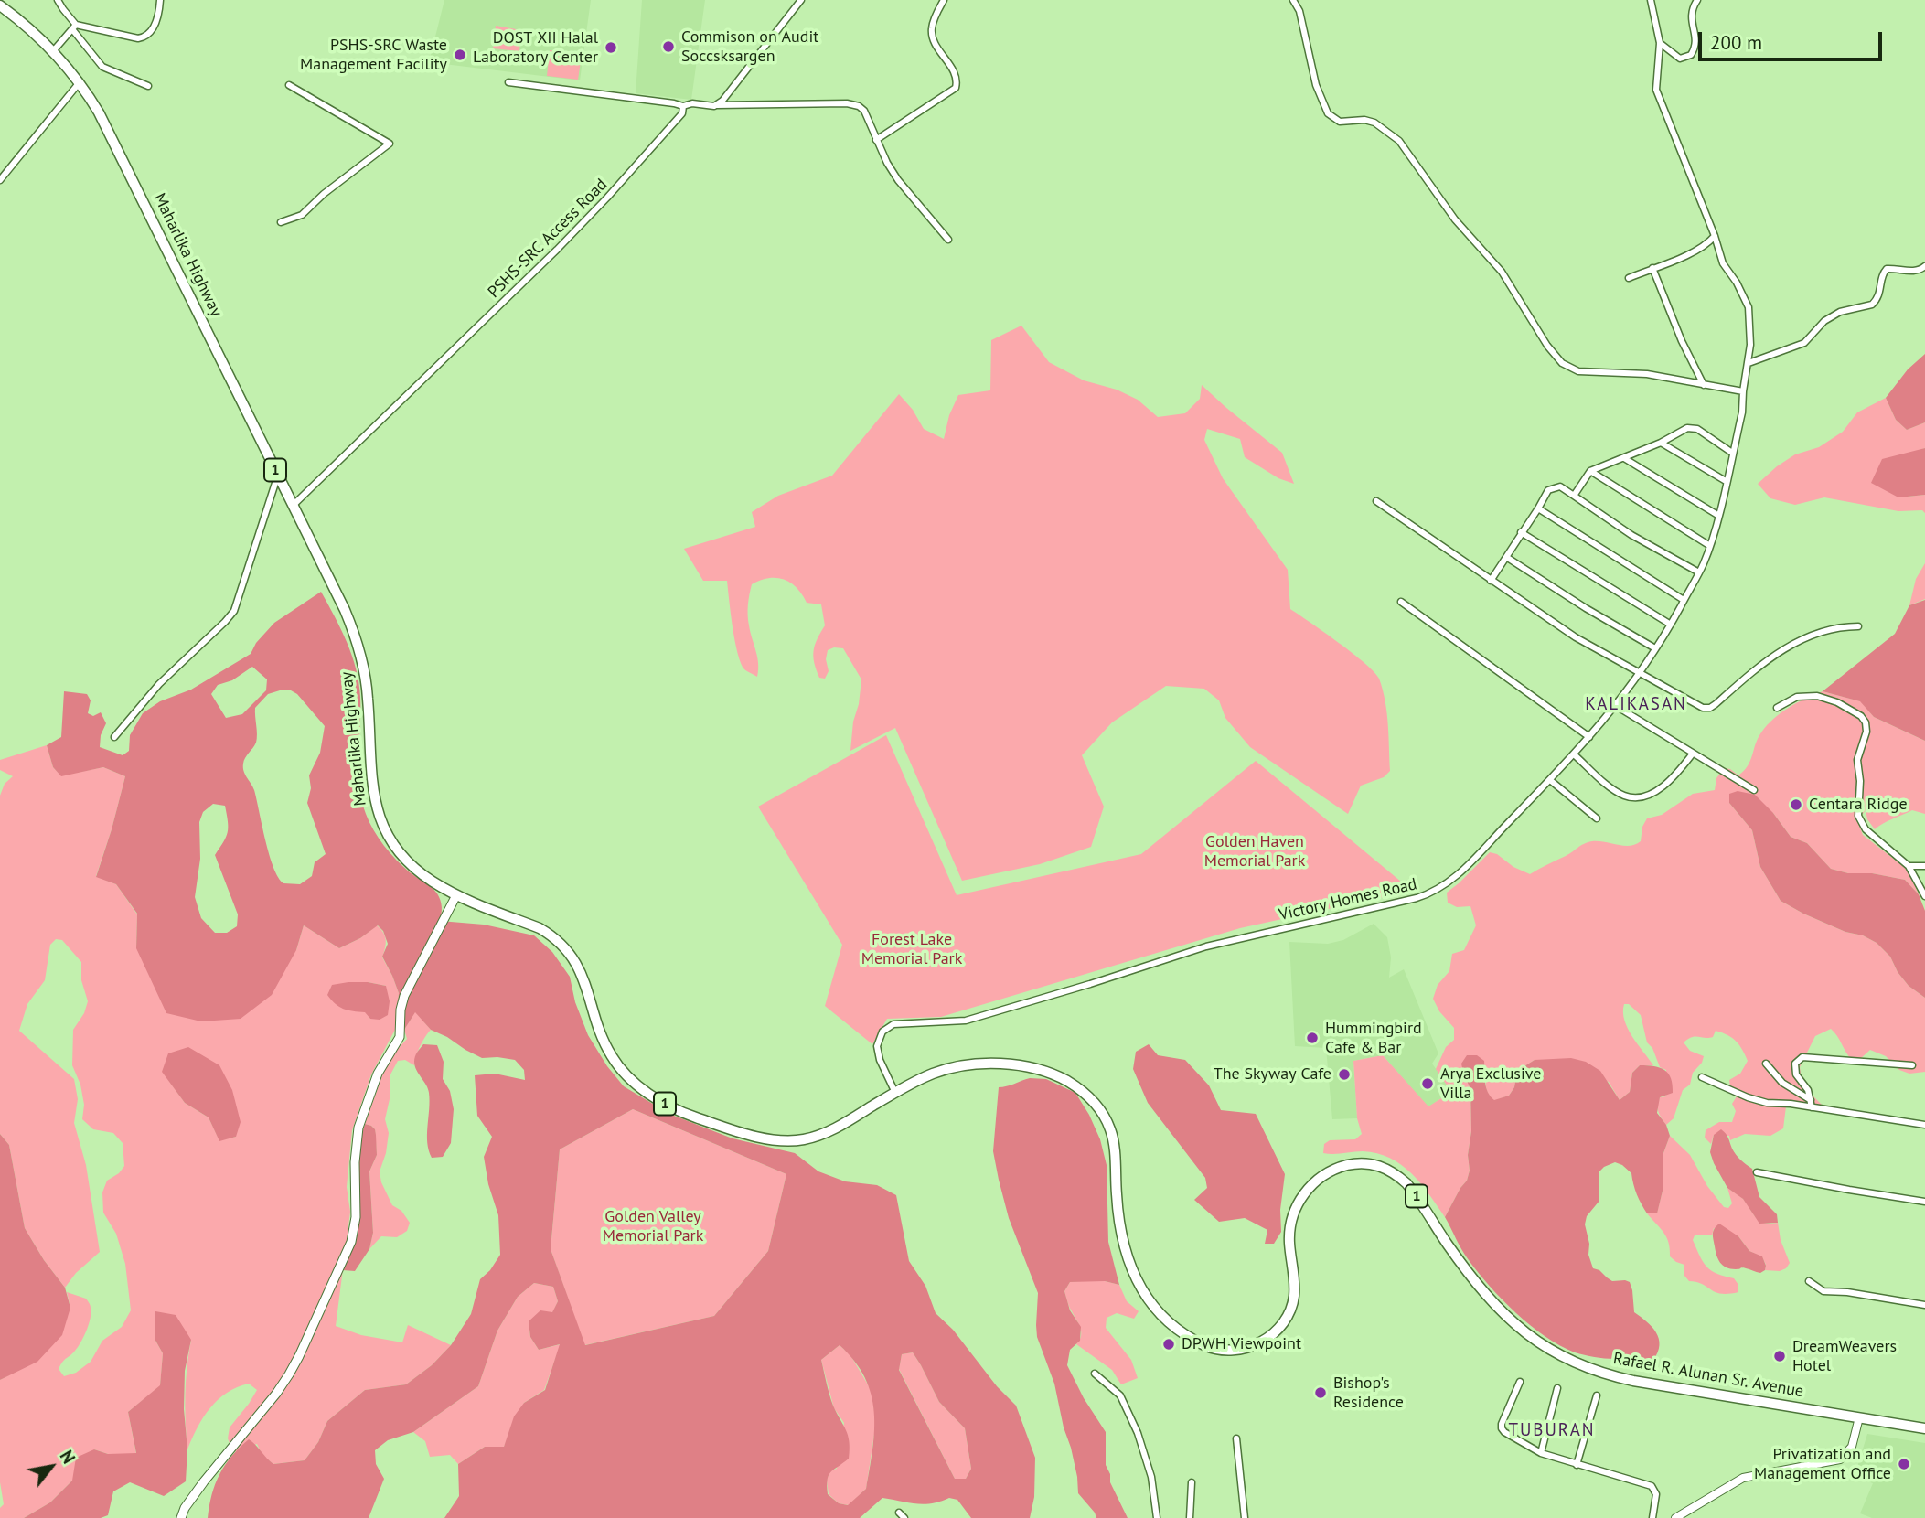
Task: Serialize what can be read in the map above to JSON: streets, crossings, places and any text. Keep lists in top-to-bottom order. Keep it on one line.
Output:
{"streets":{"highway":["Maharlika Highway","1","Rafael R. Alunan Sr. Avenue"],"street":["PSHS-SRC Access Road","Victory Homes Road"]},"crossings":[["PSHS-SRC Access Road","Maharlika Highway"],["Maharlika Highway","Victory Homes Road"],["Maharlika Highway","Rafael R. Alunan Sr. Avenue"],["Victory Homes Road","Rafael R. Alunan Sr. Avenue"]],"districts":["KALIKASAN","TUBURAN"],"parks":["Golden Haven Memorial Park","Forest Lake Memorial Park","Golden Valley Memorial Park"],"places":["Commison on Audit Soccsksargen","DOST XII Halal Laboratory Center","PSHS-SRC Waste Management Facility","Centara Ridge","Hummingbird Cafe & Bar","The Skyway Cafe","Arya Exclusive Villa","DPWH Viewpoint","DreamWeavers Hotel","Bishop's Residence","Privatization and Management Office"],"scale_bar":"200 m","north":"top right"}
